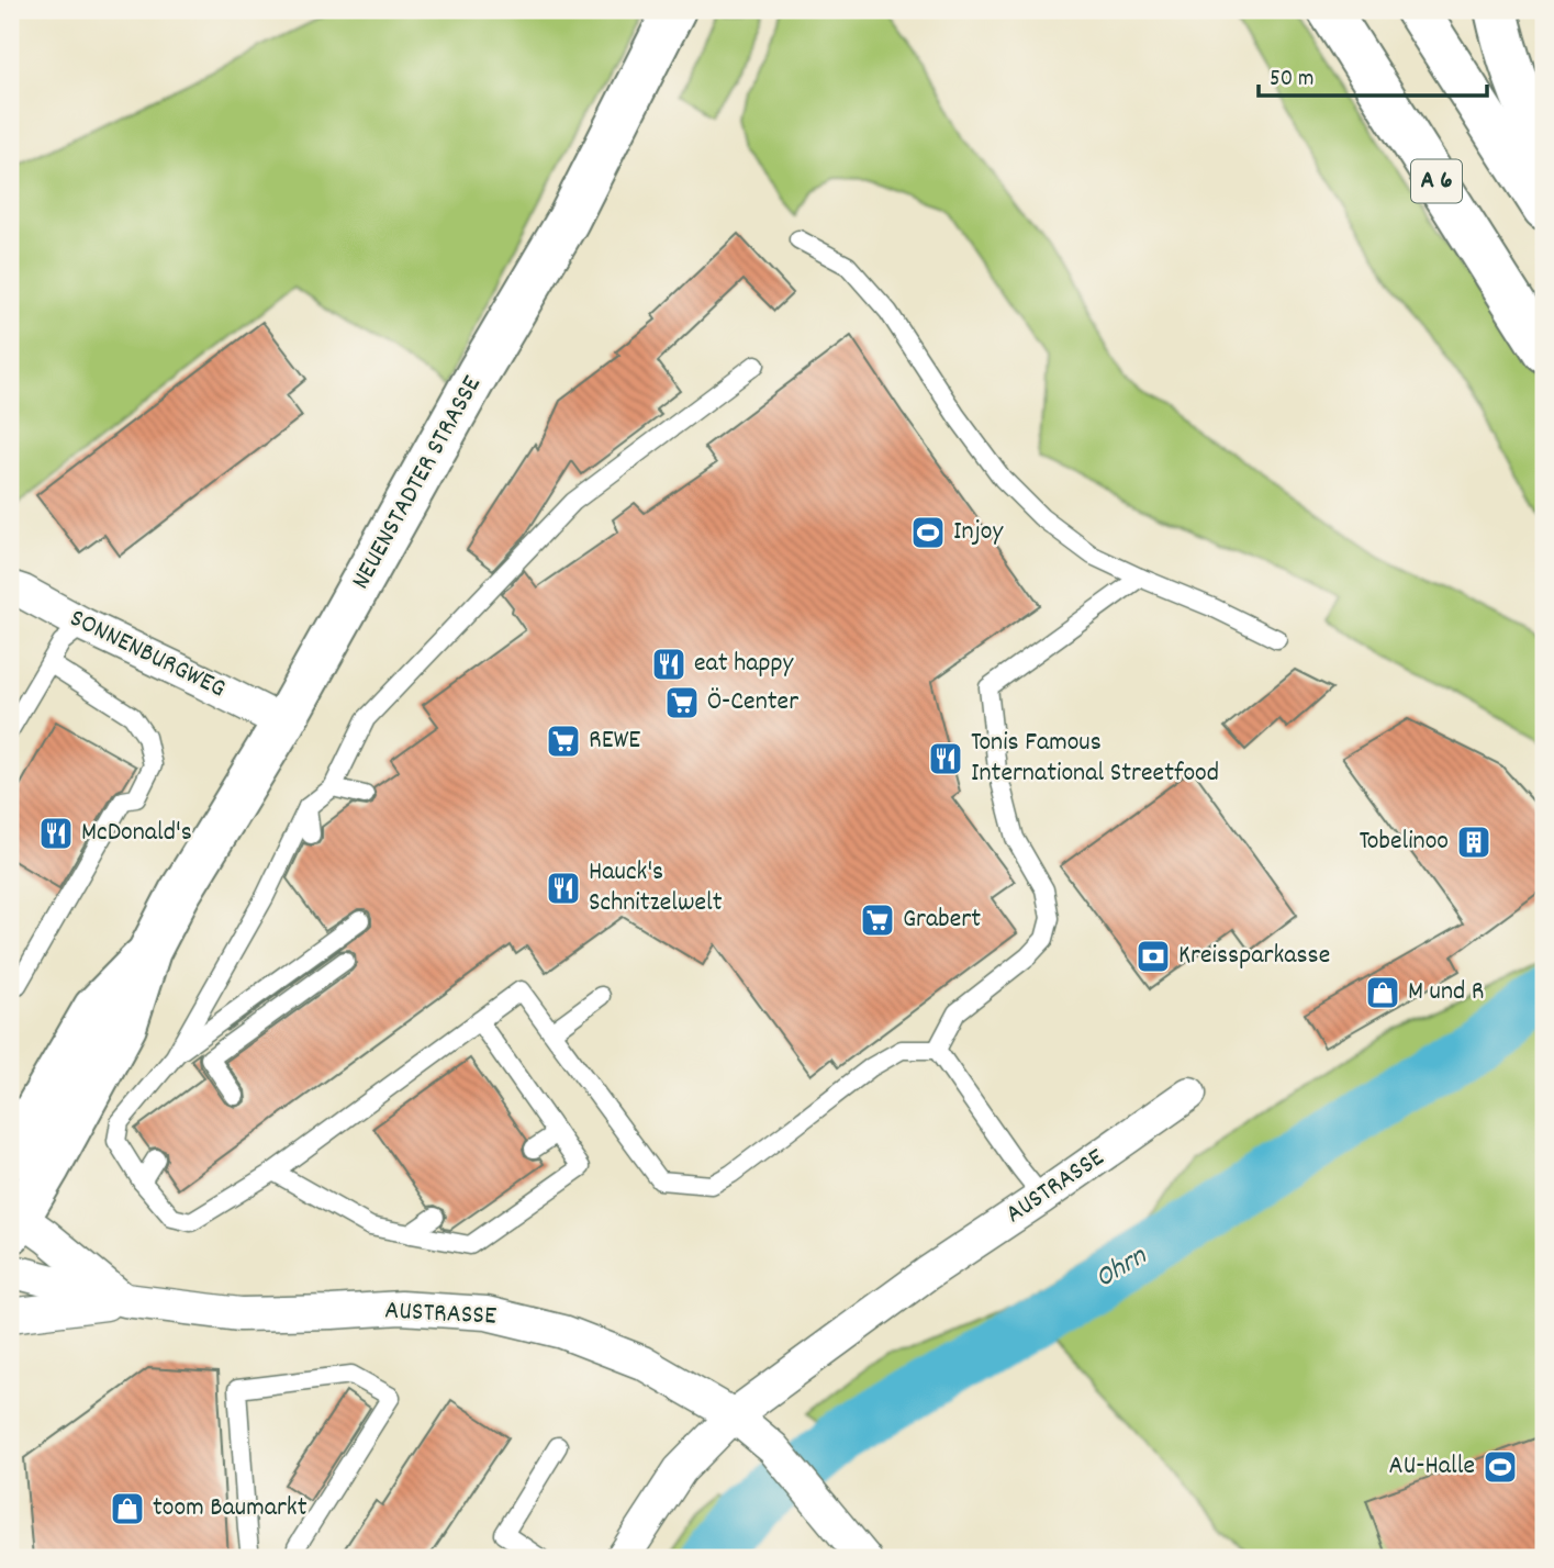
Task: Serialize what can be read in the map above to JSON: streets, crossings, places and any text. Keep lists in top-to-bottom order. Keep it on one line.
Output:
{"streets":{"main road":["A 6","NEUENSTADTER STRASSE"],"street":["SONNENBURGWEG","AUSTRASSE"]},"crossings":[["NEUENSTADTER STRASSE","SONNENBURGWEG"]],"water":["Ohrn"],"places":{"sports":["Injoy","AU-Halle"],"restaurant":["eat happy","Tonis Famous International Streetfood","McDonald's","Hauck's Schnitzelwelt"],"supermarket":["Ö-Center","REWE","Grabert"],"building":["Tobelinoo"],"bank":["Kreissparkasse"],"shop":["M und R","toom Baumarkt"]},"scale_bar":"50 m"}
